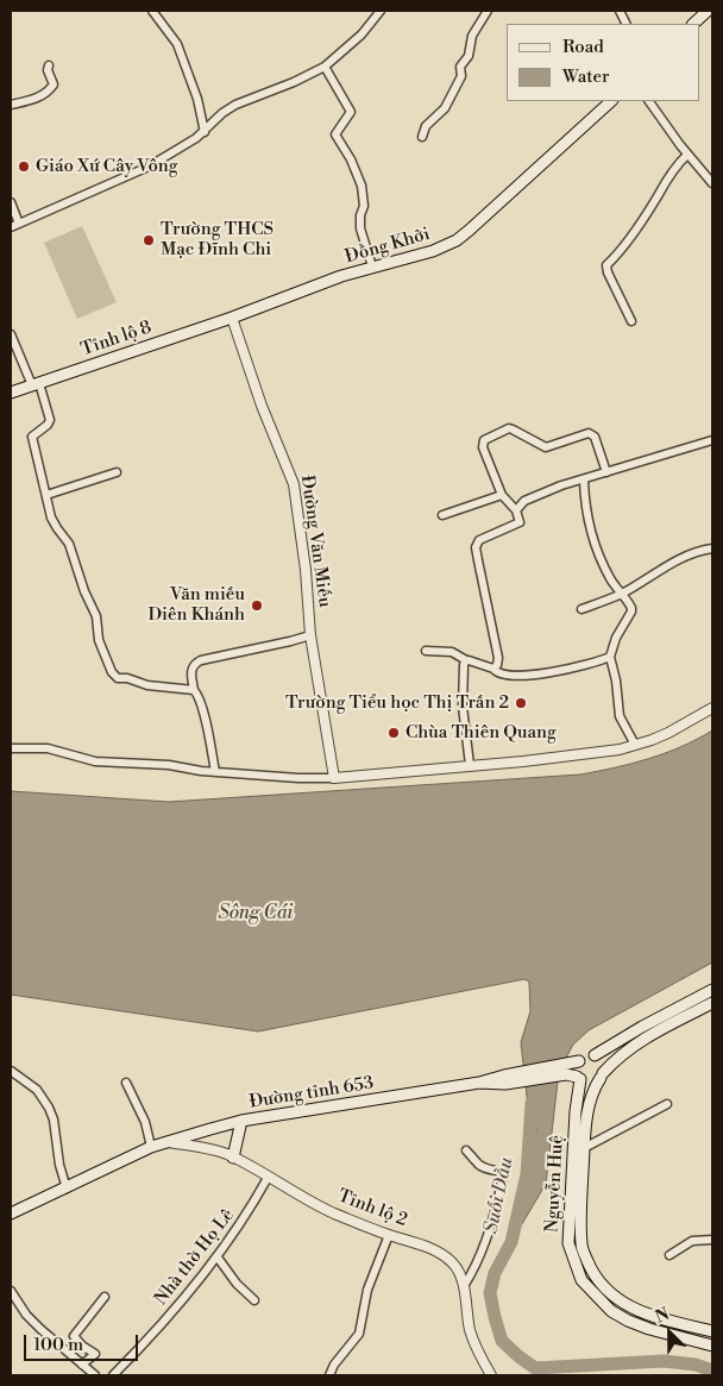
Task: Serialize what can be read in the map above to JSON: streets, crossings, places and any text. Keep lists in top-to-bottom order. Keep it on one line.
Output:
{"streets":{"main road":["Đồng Khởi","Tỉnh lộ 8","Đường tỉnh 653","Nguyễn Huệ"],"street":["Đường Văn Miếu","Tỉnh lộ 2","Nhà thờ Họ Lê"]},"crossings":[["Đồng Khởi","Tỉnh lộ 8"],["Đồng Khởi","Đường Văn Miếu"],["Tỉnh lộ 8","Đường Văn Miếu"],["Đường tỉnh 653","Nguyễn Huệ"],["Đường tỉnh 653","Tỉnh lộ 2"],["Tỉnh lộ 2","Nhà thờ Họ Lê"]],"water":["Sông Cái","Suối Dầu"],"places":["Giáo Xứ Cây Vông","Trường THCS Mạc Đĩnh Chi","Văn miếu Diên Khánh","Trường Tiểu học Thị Trấn 2","Chùa Thiên Quang"],"legend":["Road","Water"],"scale_bar":"100 m","north":"top left"}
